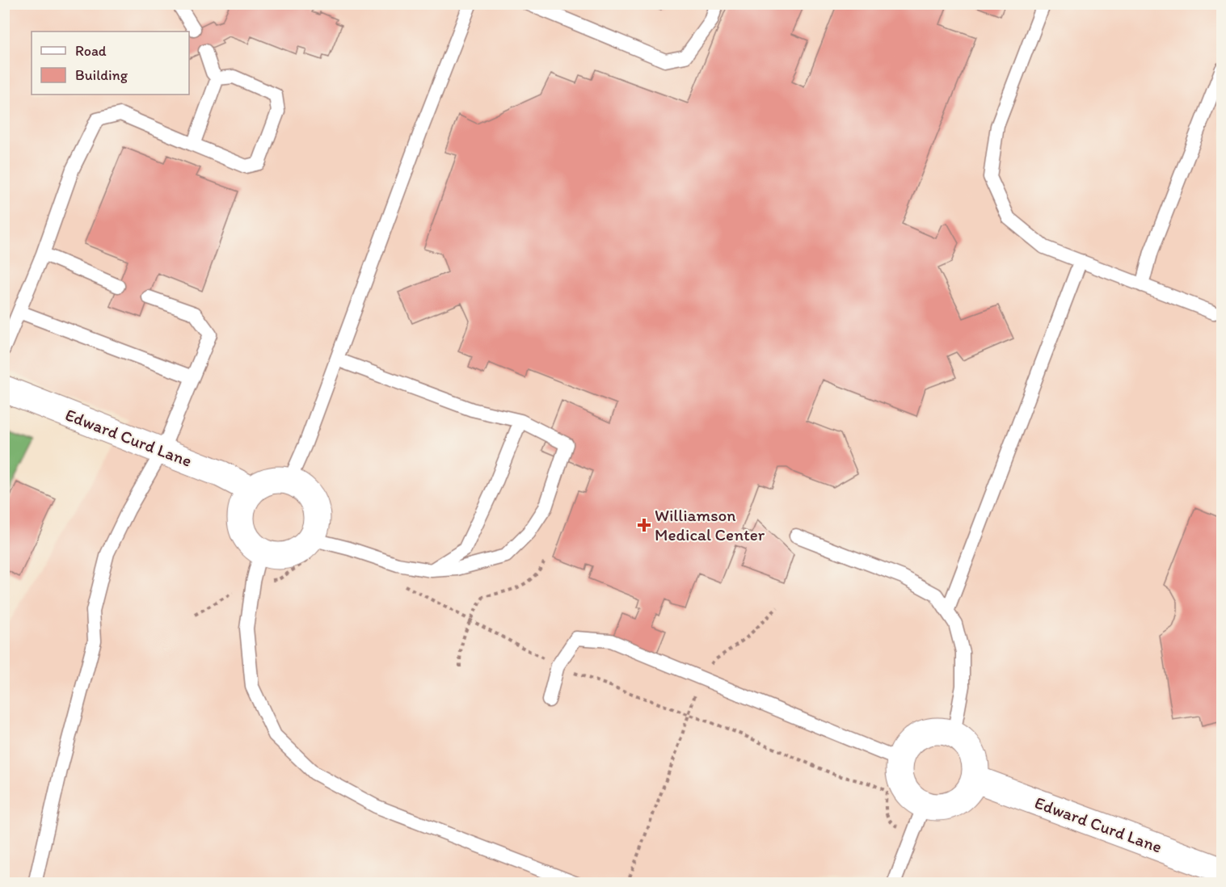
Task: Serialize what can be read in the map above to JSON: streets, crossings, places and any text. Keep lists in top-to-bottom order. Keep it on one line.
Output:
{"streets":{"street":["Edward Curd Lane"]},"places":{"health":["Williamson Medical Center"]},"legend":["Road","Building"]}
